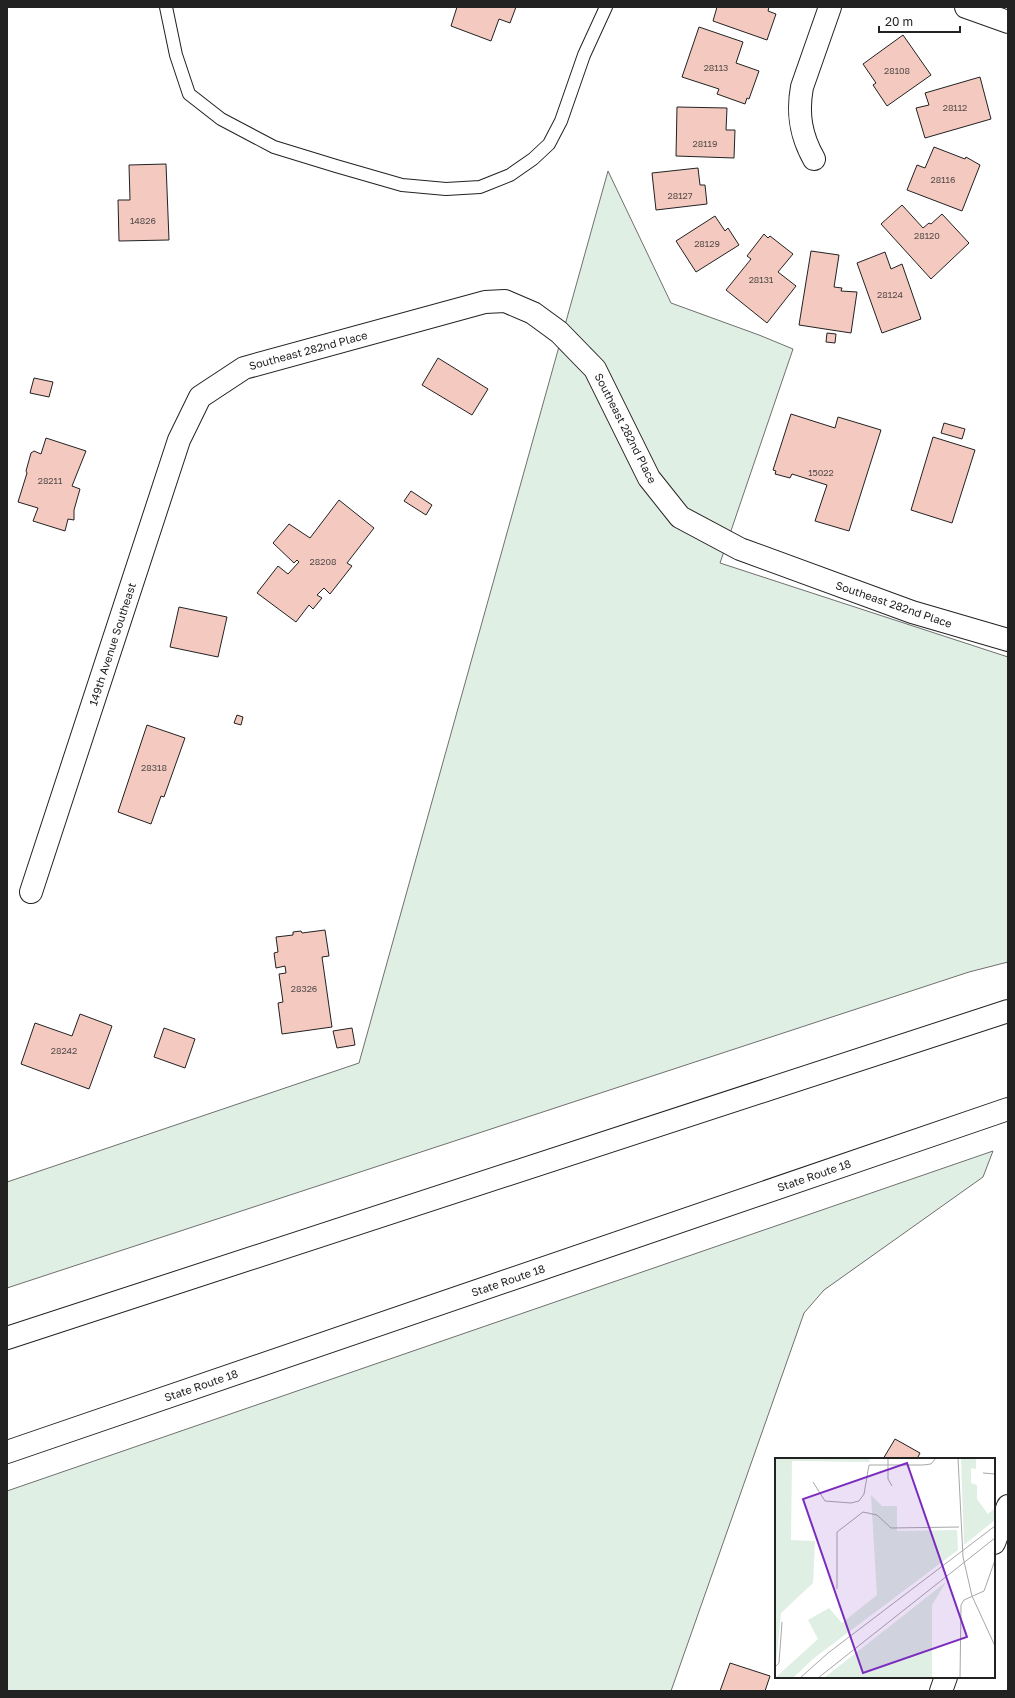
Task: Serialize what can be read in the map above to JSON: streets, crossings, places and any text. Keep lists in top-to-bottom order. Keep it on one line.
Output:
{"streets":{"main road":["Southeast 282nd Place","149th Avenue Southeast","State Route 18"]},"crossings":[["Southeast 282nd Place","149th Avenue Southeast"]],"house_numbers":["28113","28108","28112","28119","28116","28127","14826","28120","28129","28131","28124","15022","28211","28208","28318","28326","28242"],"scale_bar":"20 m"}
